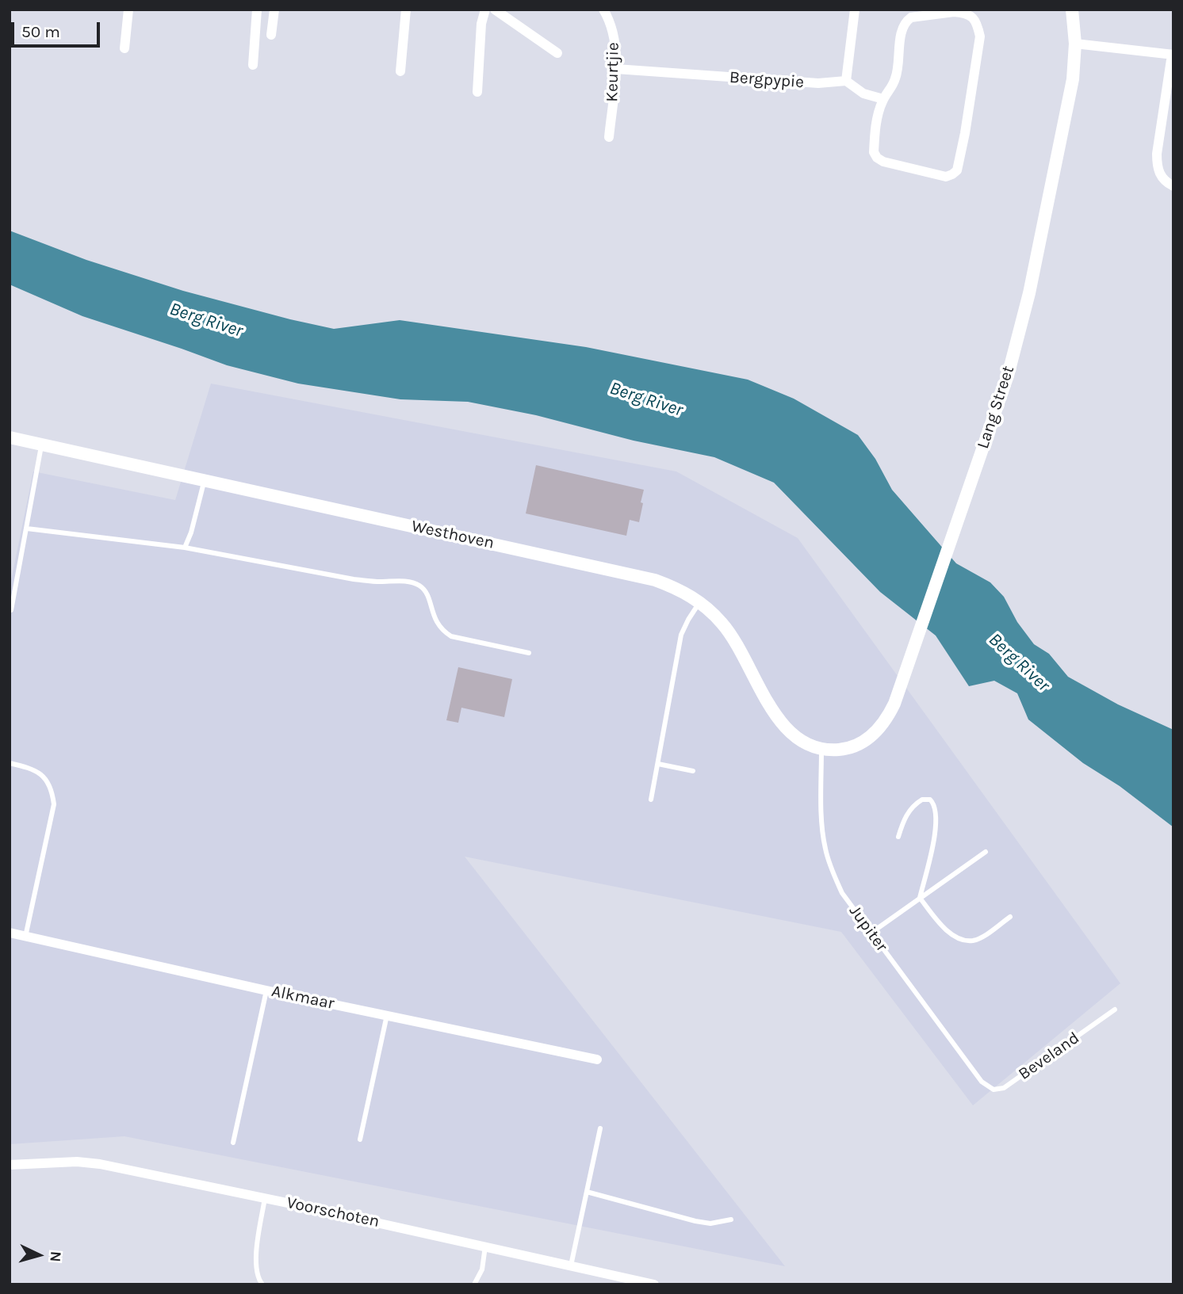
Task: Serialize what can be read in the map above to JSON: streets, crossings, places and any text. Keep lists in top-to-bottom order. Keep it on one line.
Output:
{"streets":{"street":["Keurtjie","Bergpypie","Lang Street","Westhoven","Alkmaar","Voorschoten"],"lane":["Jupiter","Beveland"]},"crossings":[["Keurtjie","Bergpypie"],["Lang Street","Westhoven"],["Lang Street","Jupiter"],["Westhoven","Jupiter"],["Jupiter","Beveland"]],"water":["Berg River"],"scale_bar":"50 m","north":"right"}
